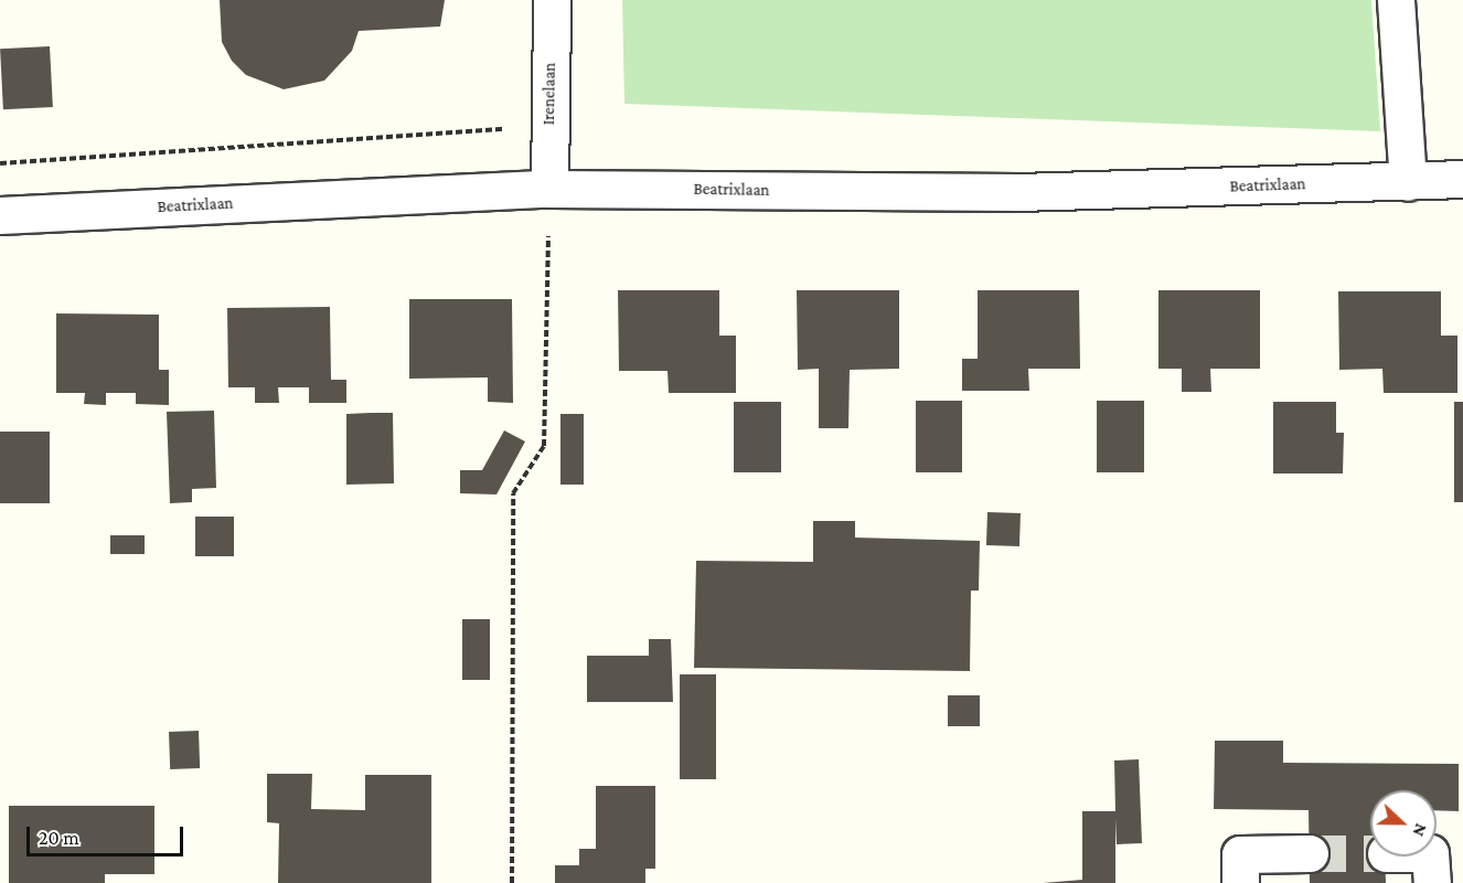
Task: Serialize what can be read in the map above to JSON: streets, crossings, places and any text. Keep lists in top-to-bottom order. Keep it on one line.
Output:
{"streets":{"street":["Irenelaan","Beatrixlaan"]},"crossings":[["Irenelaan","Beatrixlaan"]],"scale_bar":"20 m","north":"right"}
